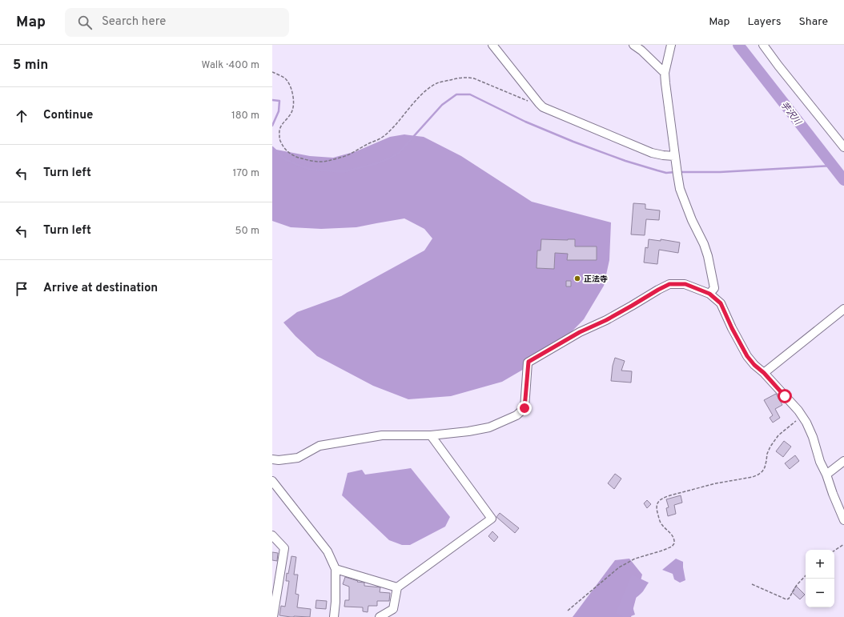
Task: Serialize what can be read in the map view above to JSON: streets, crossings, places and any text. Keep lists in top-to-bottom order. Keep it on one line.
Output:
{"water":["芋沢川"],"places":["正法寺"],"page":{"header":"Map","search":"Search here","nav":["Map","Layers","Share"],"heading":["5 min","Walk · 400 m"],"list":[["Continue","180 m"],["Turn left","170 m"],["Turn left","50 m"],"Arrive at destination"],"map_buttons":["+","−"]}}
